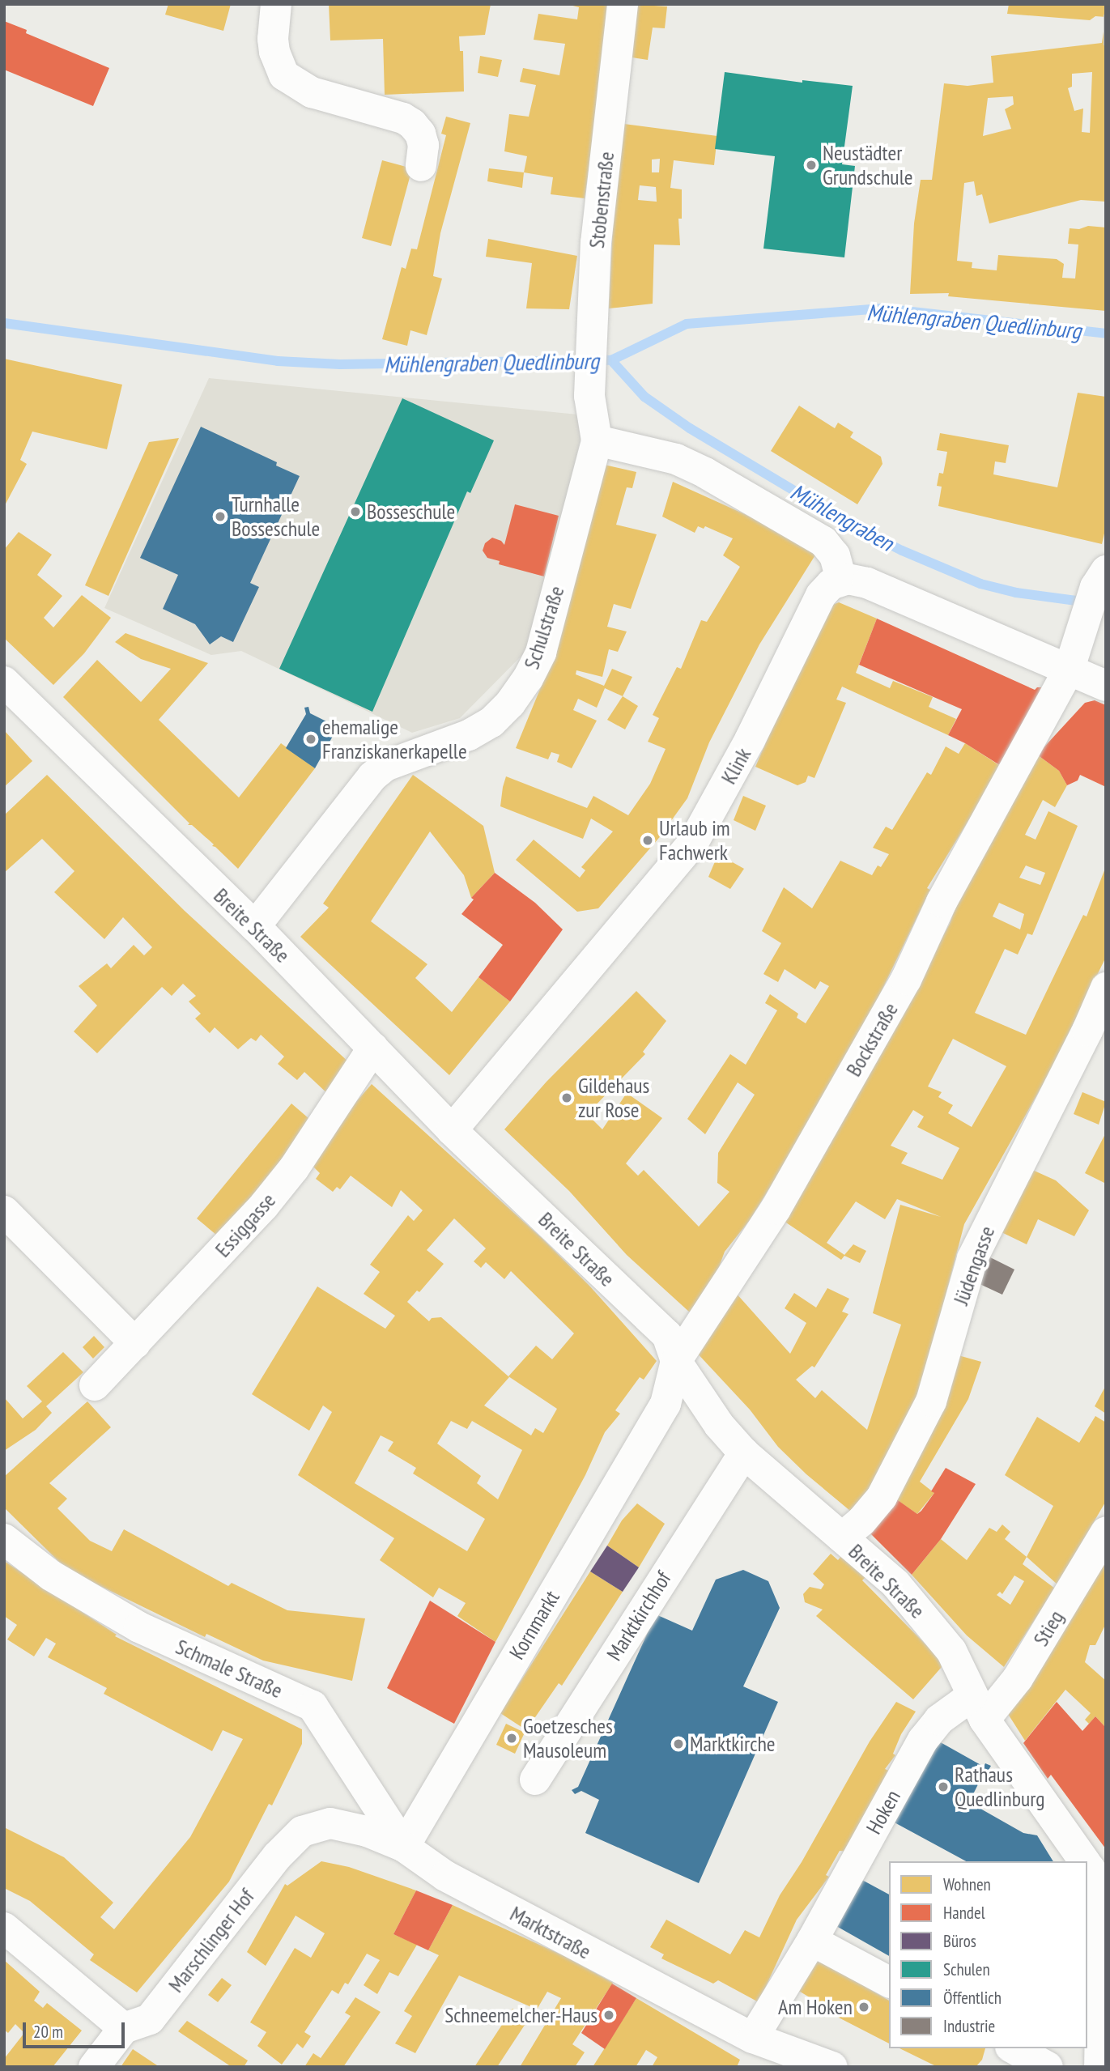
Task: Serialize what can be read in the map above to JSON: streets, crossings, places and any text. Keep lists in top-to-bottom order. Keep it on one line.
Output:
{"streets":{"street":["Stobenstraße","Schulstraße","Klink","Breite Straße","Bockstraße","Essiggasse","Jüdengasse","Marktkirchhof","Kornmarkt","Stieg","Schmale Straße","Hoken","Marktstraße","Marschlinger Hof"]},"crossings":[["Stobenstraße","Schulstraße"],["Schulstraße","Breite Straße"],["Klink","Breite Straße"],["Breite Straße","Bockstraße"],["Breite Straße","Essiggasse"],["Breite Straße","Jüdengasse"],["Breite Straße","Marktkirchhof"],["Breite Straße","Stieg"],["Breite Straße","Hoken"],["Bockstraße","Kornmarkt"],["Kornmarkt","Schmale Straße"],["Kornmarkt","Marktstraße"],["Stieg","Hoken"],["Schmale Straße","Marktstraße"],["Hoken","Marktstraße"],["Marktstraße","Marschlinger Hof"]],"water":["Mühlengraben Quedlinburg","Mühlengraben"],"places":["Neustädter Grundschule","Bosseschule","Turnhalle Bosseschule","ehemalige Franziskanerkapelle","Urlaub im Fachwerk","Gildehaus zur Rose","Goetzesches Mausoleum","Marktkirche","Rathaus Quedlinburg","Am Hoken","Schneemelcher-Haus"],"legend":["Wohnen","Handel","Büros","Schulen","Öffentlich","Industrie"],"scale_bar":"20 m"}
